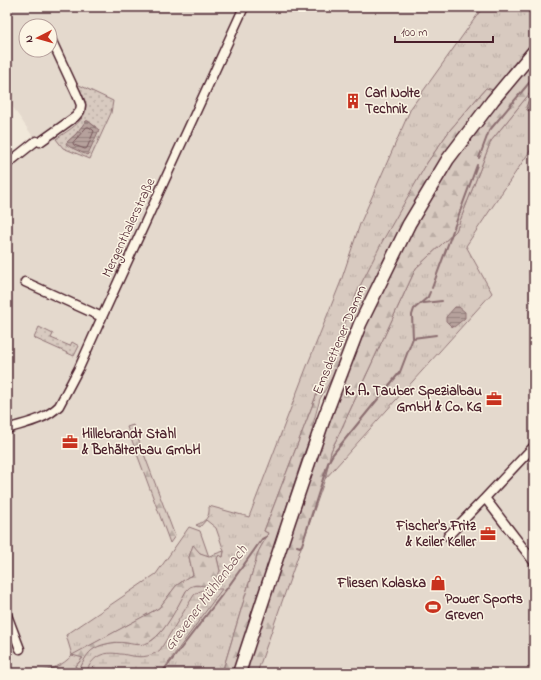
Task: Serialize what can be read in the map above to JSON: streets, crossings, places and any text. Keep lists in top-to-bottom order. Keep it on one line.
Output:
{"streets":{"main road":["Emsdettener Damm"],"street":["Mergenthalerstraße"]},"water":["Grevener Mühlenbach"],"places":{"building":["Carl Nolte Technik"],"office":["K. A. Tauber Spezialbau GmbH & Co. KG","Hillebrandt Stahl & Behälterbau GmbH","Fischer's Fritz & Keiler Keller"],"shop":["Fliesen Kolaska"],"sports":["Power Sports Greven"]},"scale_bar":"100 m","north":"left"}
